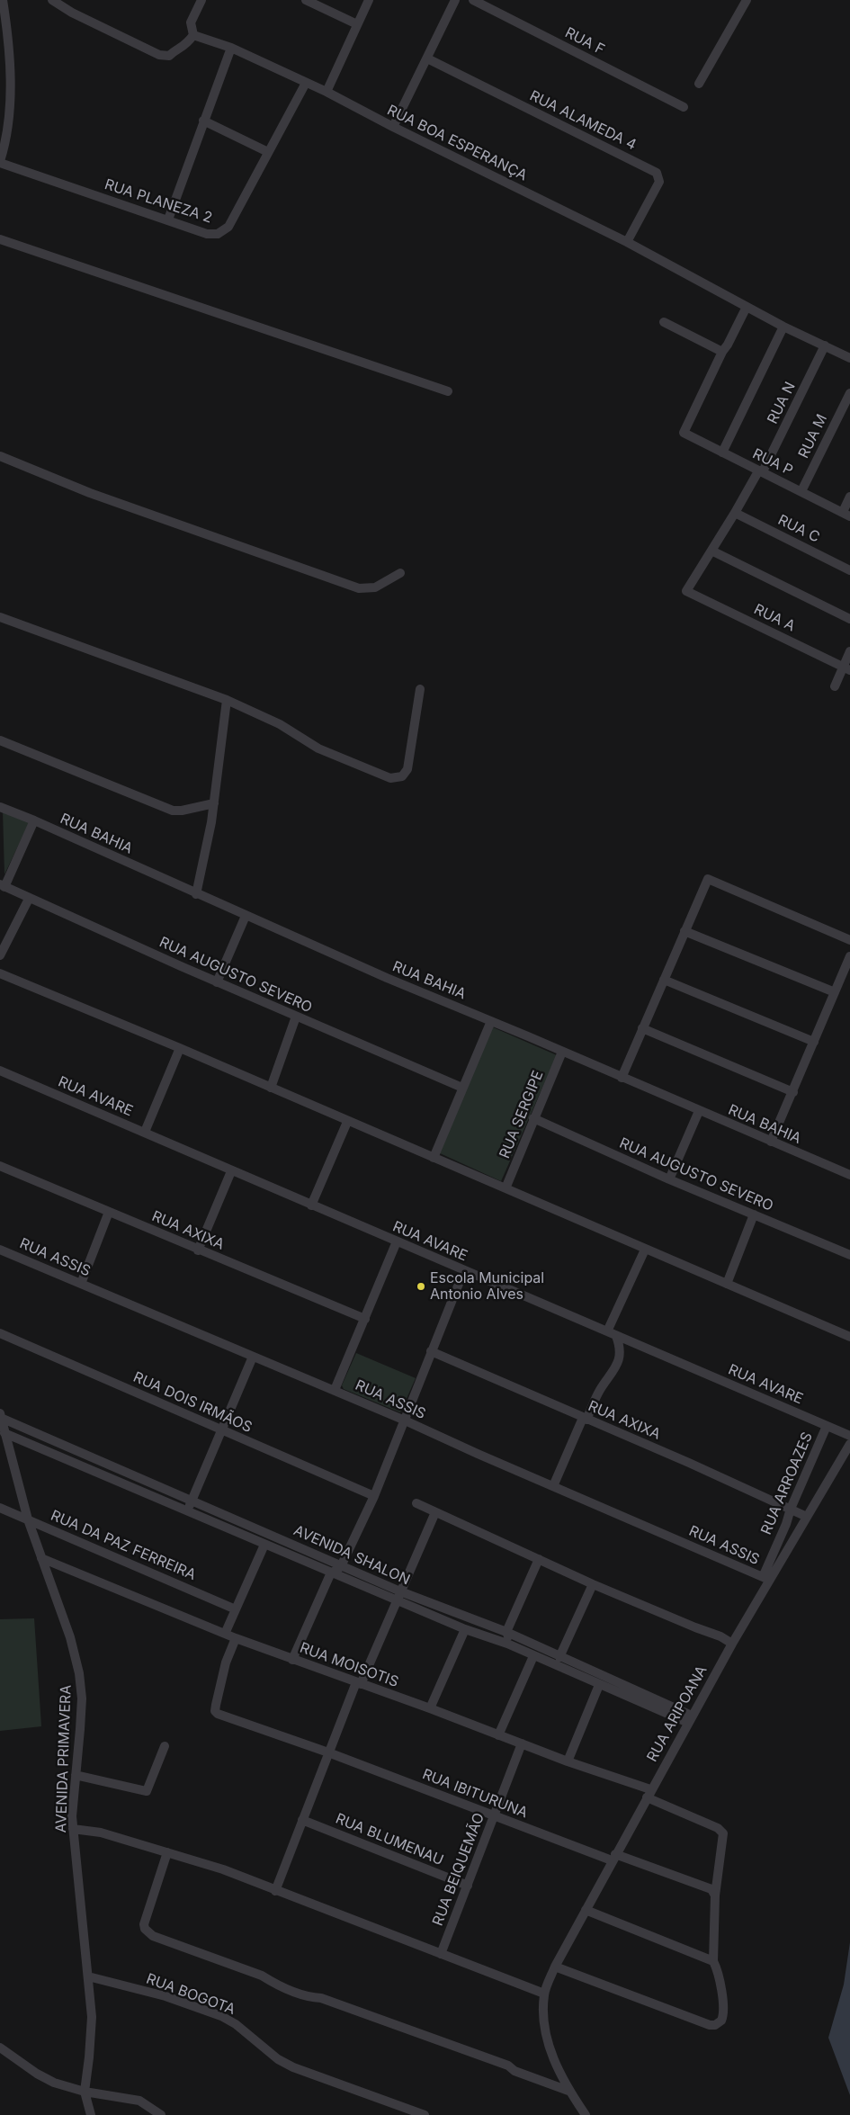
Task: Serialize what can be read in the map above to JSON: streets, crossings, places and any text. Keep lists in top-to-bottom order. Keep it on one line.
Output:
{"streets":{"street":["RUA F","RUA ALAMEDA 4","RUA BOA ESPERANÇA","RUA PLANEZA 2","RUA N","RUA M","RUA P","RUA C","RUA A","RUA BAHIA","RUA AUGUSTO SEVERO","RUA AVARE","RUA SERGIPE","RUA AXIXA","RUA ASSIS","RUA DOIS IRMÃOS","RUA ARROAZES","RUA DA PAZ FERREIRA","AVENIDA SHALON","RUA MOISOTIS","RUA ARIPOANA","AVENIDA PRIMAVERA","RUA IBITURUNA","RUA BLUMENAU","RUA BEIQUEMÃO","RUA BOGOTA"]},"crossings":[["RUA ALAMEDA 4","RUA BOA ESPERANÇA"],["RUA BOA ESPERANÇA","RUA PLANEZA 2"],["RUA BOA ESPERANÇA","RUA N"],["RUA N","RUA P"],["RUA N","RUA C"],["RUA N","RUA A"],["RUA M","RUA P"],["RUA BAHIA","RUA SERGIPE"],["RUA AUGUSTO SEVERO","RUA SERGIPE"],["RUA AVARE","RUA ARROAZES"],["RUA AXIXA","RUA ARROAZES"],["RUA AXIXA","RUA ARIPOANA"],["RUA ASSIS","RUA ARROAZES"],["RUA ASSIS","RUA ARIPOANA"],["RUA ARROAZES","RUA ARIPOANA"],["RUA DA PAZ FERREIRA","AVENIDA PRIMAVERA"],["AVENIDA SHALON","RUA ARIPOANA"],["AVENIDA SHALON","AVENIDA PRIMAVERA"],["RUA MOISOTIS","RUA ARIPOANA"],["RUA MOISOTIS","AVENIDA PRIMAVERA"],["RUA MOISOTIS","RUA IBITURUNA"],["RUA MOISOTIS","RUA BEIQUEMÃO"],["RUA ARIPOANA","RUA IBITURUNA"],["AVENIDA PRIMAVERA","RUA BOGOTA"],["RUA IBITURUNA","RUA BEIQUEMÃO"],["RUA BLUMENAU","RUA BEIQUEMÃO"]],"places":["Escola Municipal Antonio Alves"]}
